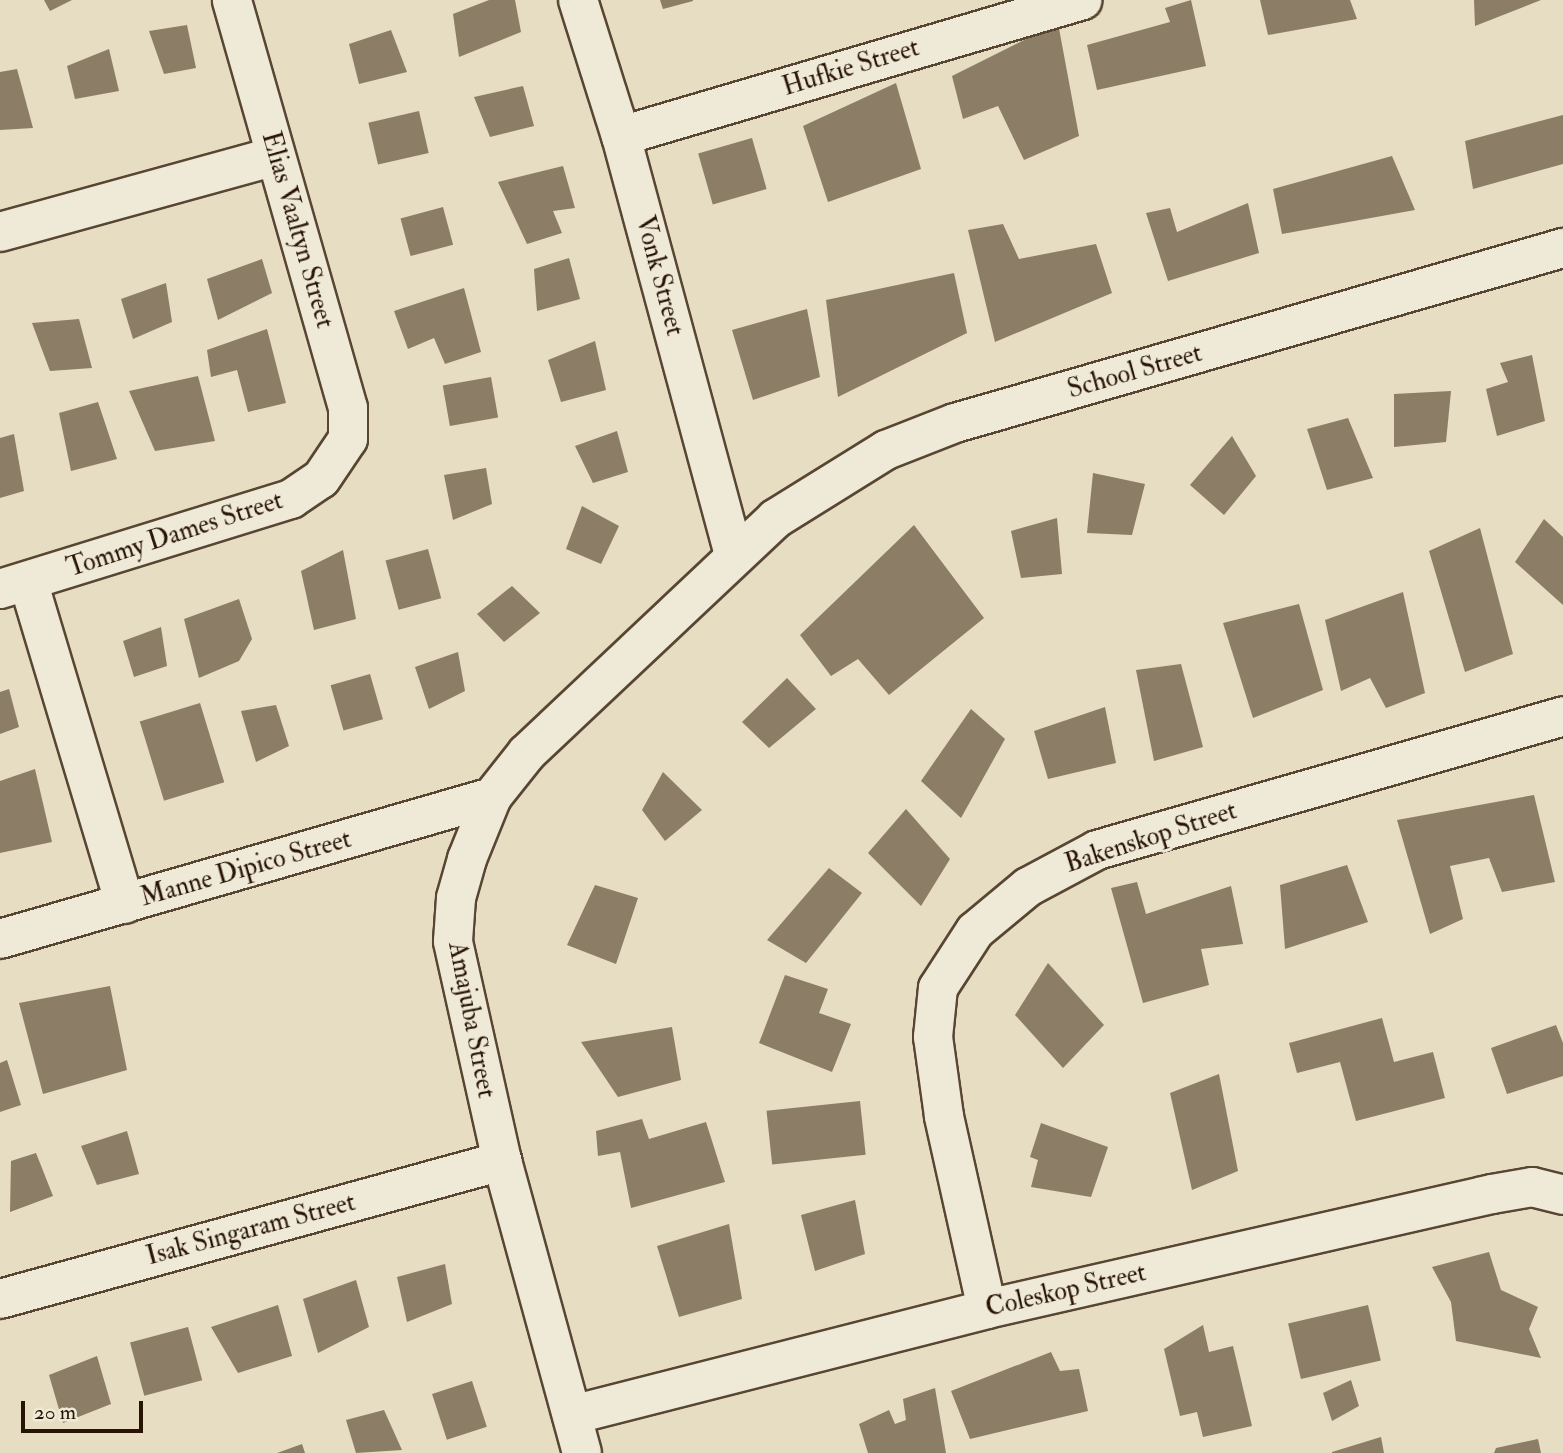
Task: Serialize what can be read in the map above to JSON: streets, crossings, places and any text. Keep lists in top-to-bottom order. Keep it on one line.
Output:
{"streets":{"street":["Hufkie Street","Elias Vaaltyn Street","Vonk Street","School Street","Tommy Dames Street","Bakenskop Street","Manne Dipico Street","Amajuba Street","Isak Singaram Street","Coleskop Street"]},"crossings":[["Hufkie Street","Vonk Street"],["Elias Vaaltyn Street","Tommy Dames Street"],["Vonk Street","School Street"],["Vonk Street","Amajuba Street"],["School Street","Amajuba Street"],["Bakenskop Street","Coleskop Street"],["Manne Dipico Street","Amajuba Street"],["Amajuba Street","Isak Singaram Street"],["Amajuba Street","Coleskop Street"]],"scale_bar":"20 m"}
